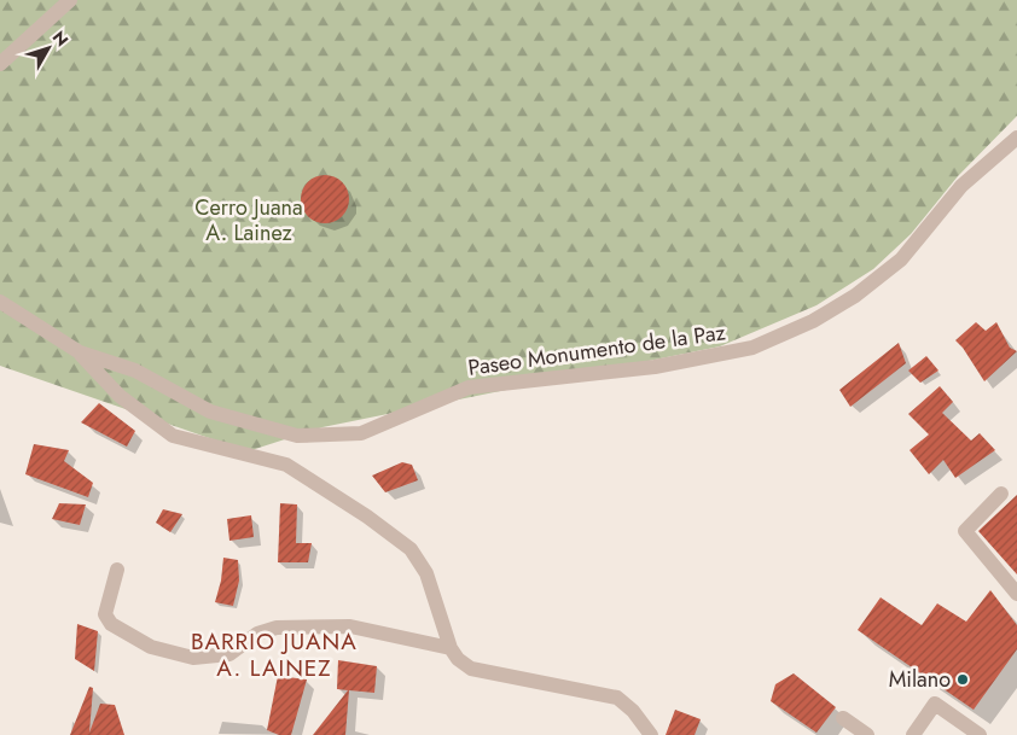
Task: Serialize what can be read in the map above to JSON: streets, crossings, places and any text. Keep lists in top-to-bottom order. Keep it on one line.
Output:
{"streets":{"street":["Paseo Monumento de la Paz"]},"districts":["BARRIO JUANA A. LAINEZ"],"parks":["Cerro Juana A. Lainez"],"places":["Milano"],"north":"top right"}
